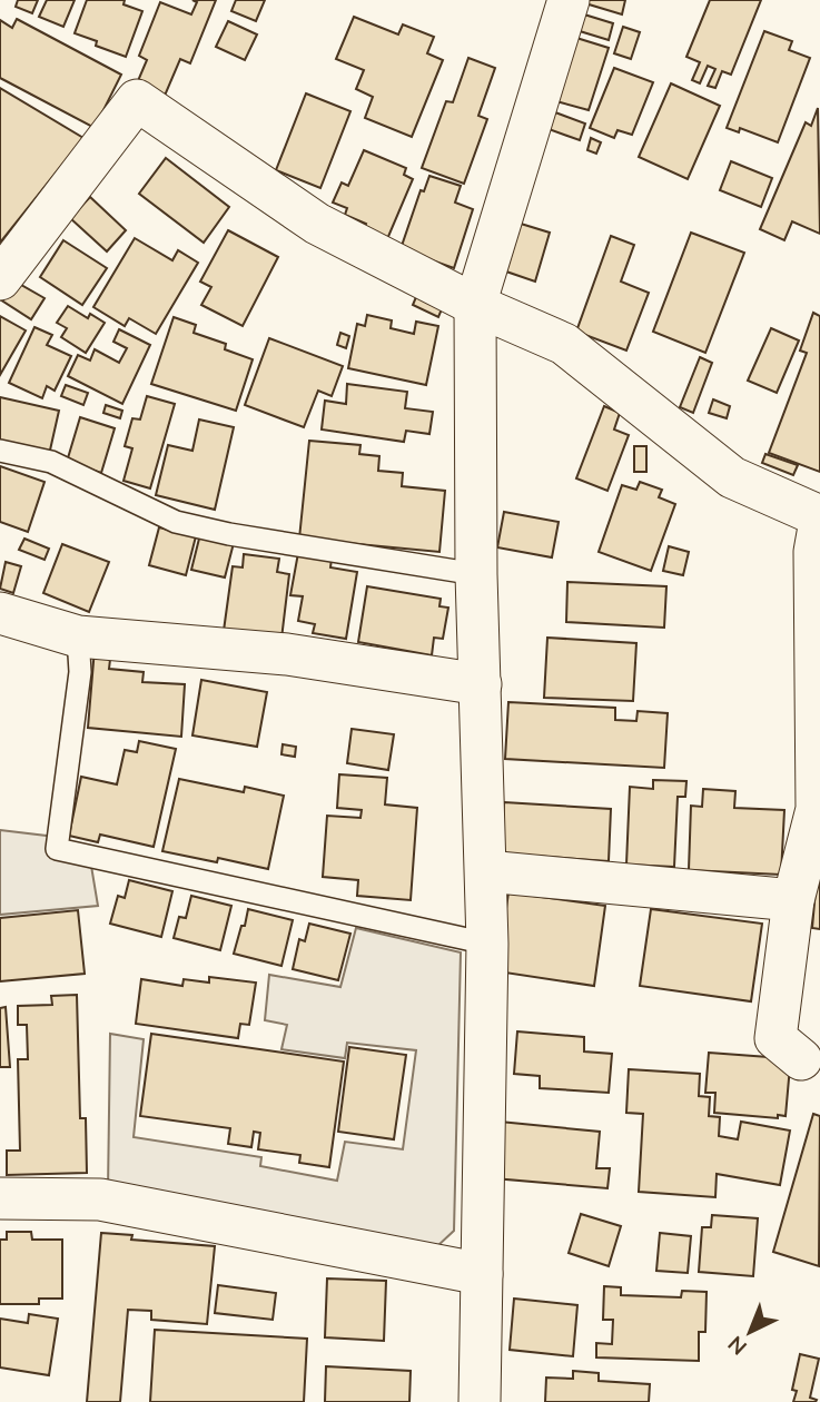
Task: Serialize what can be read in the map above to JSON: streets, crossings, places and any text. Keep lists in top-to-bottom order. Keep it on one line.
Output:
{"north":"bottom left"}
